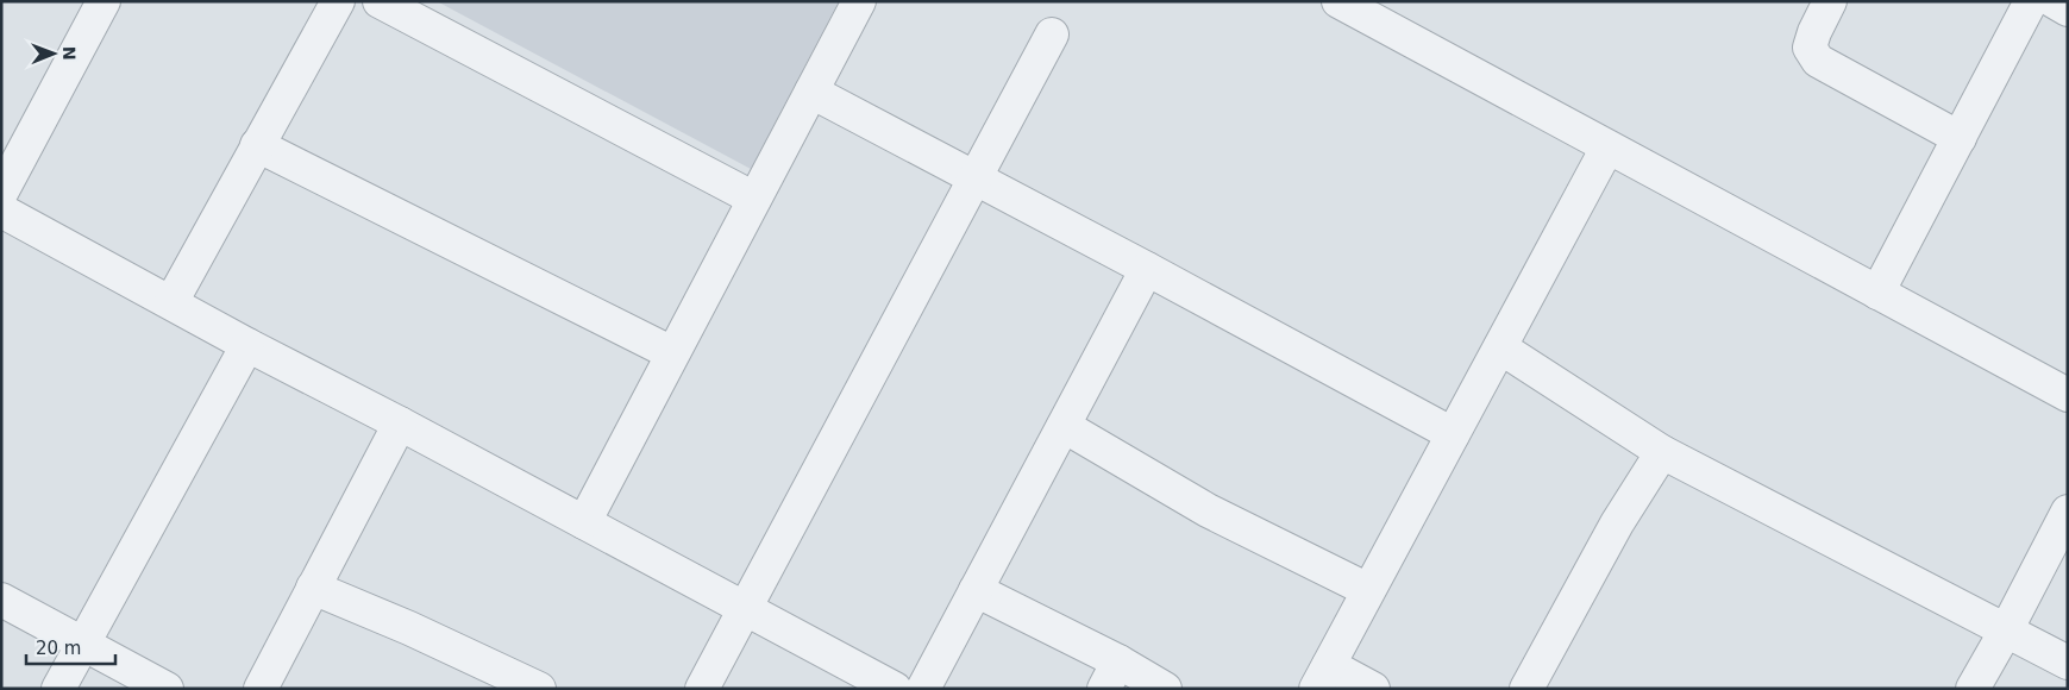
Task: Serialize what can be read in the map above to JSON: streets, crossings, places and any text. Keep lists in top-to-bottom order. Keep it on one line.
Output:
{"scale_bar":"20 m","north":"right"}
